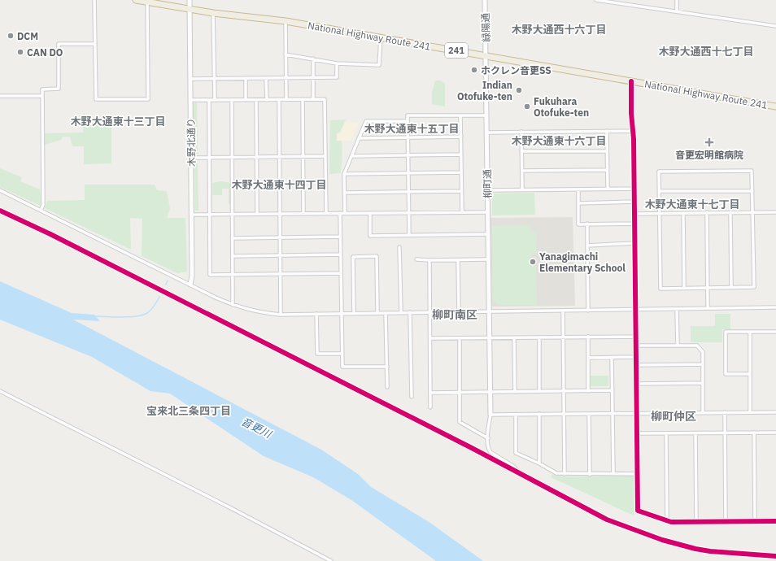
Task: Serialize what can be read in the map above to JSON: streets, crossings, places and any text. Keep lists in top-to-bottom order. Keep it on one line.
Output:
{"streets":{"highway":["National Highway Route 241","241"],"street":["緑陽通","木野北通り","柳町通"]},"crossings":[["緑陽通","National Highway Route 241"],["緑陽通","柳町通"],["National Highway Route 241","木野北通り"],["National Highway Route 241","柳町通"]],"districts":["木野大通西十六丁目","木野大通西十七丁目","木野大通東十三丁目","木野大通東十五丁目","木野大通東十六丁目","木野大通東十四丁目","木野大通東十七丁目","柳町南区","宝来北三条四丁目","柳町仲区"],"water":["音更川"],"places":{"other":["DCM","CAN DO","ホクレン音更SS","Indian Otofuke-ten","Fukuhara Otofuke-ten","Yanagimachi Elementary School"],"health":["音更宏明館病院"]}}
